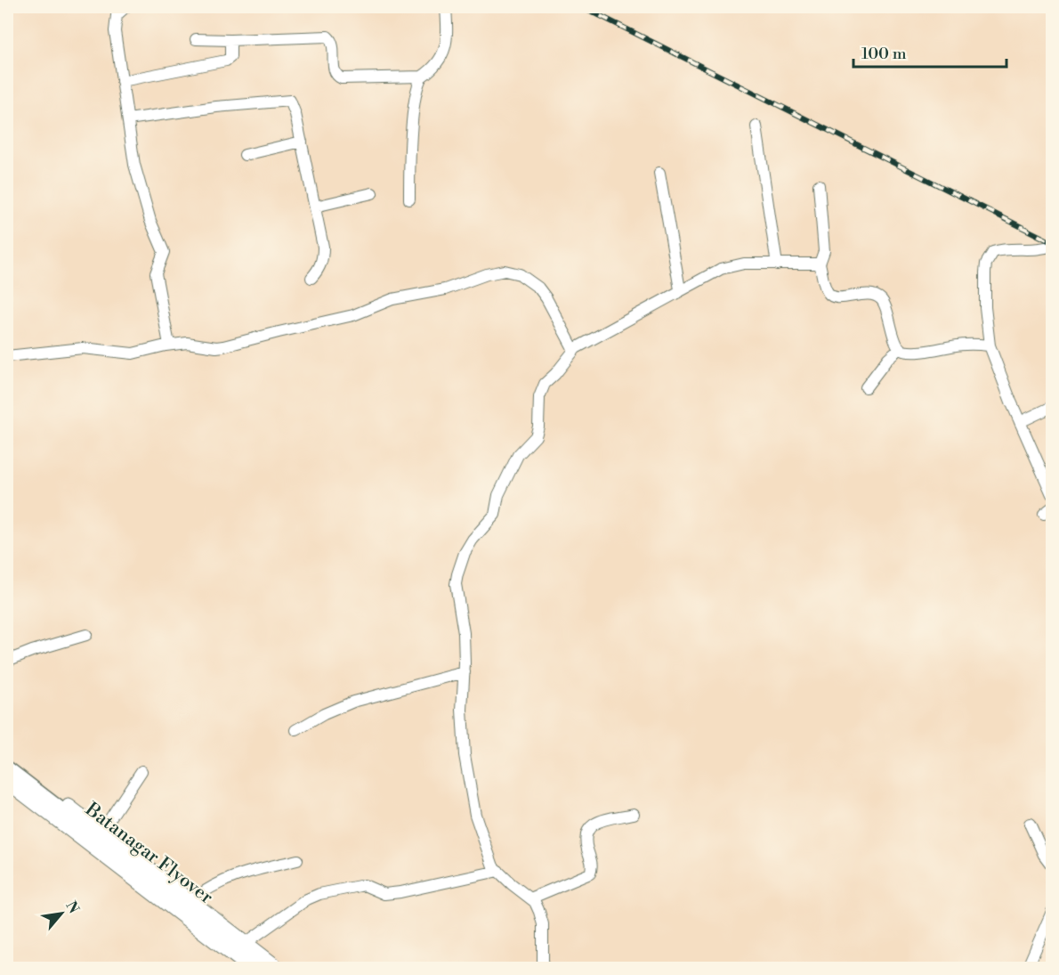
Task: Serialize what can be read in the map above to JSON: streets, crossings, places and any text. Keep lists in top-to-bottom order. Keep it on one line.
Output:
{"streets":{"main road":["Batanagar Flyover"]},"scale_bar":"100 m","north":"top right"}
